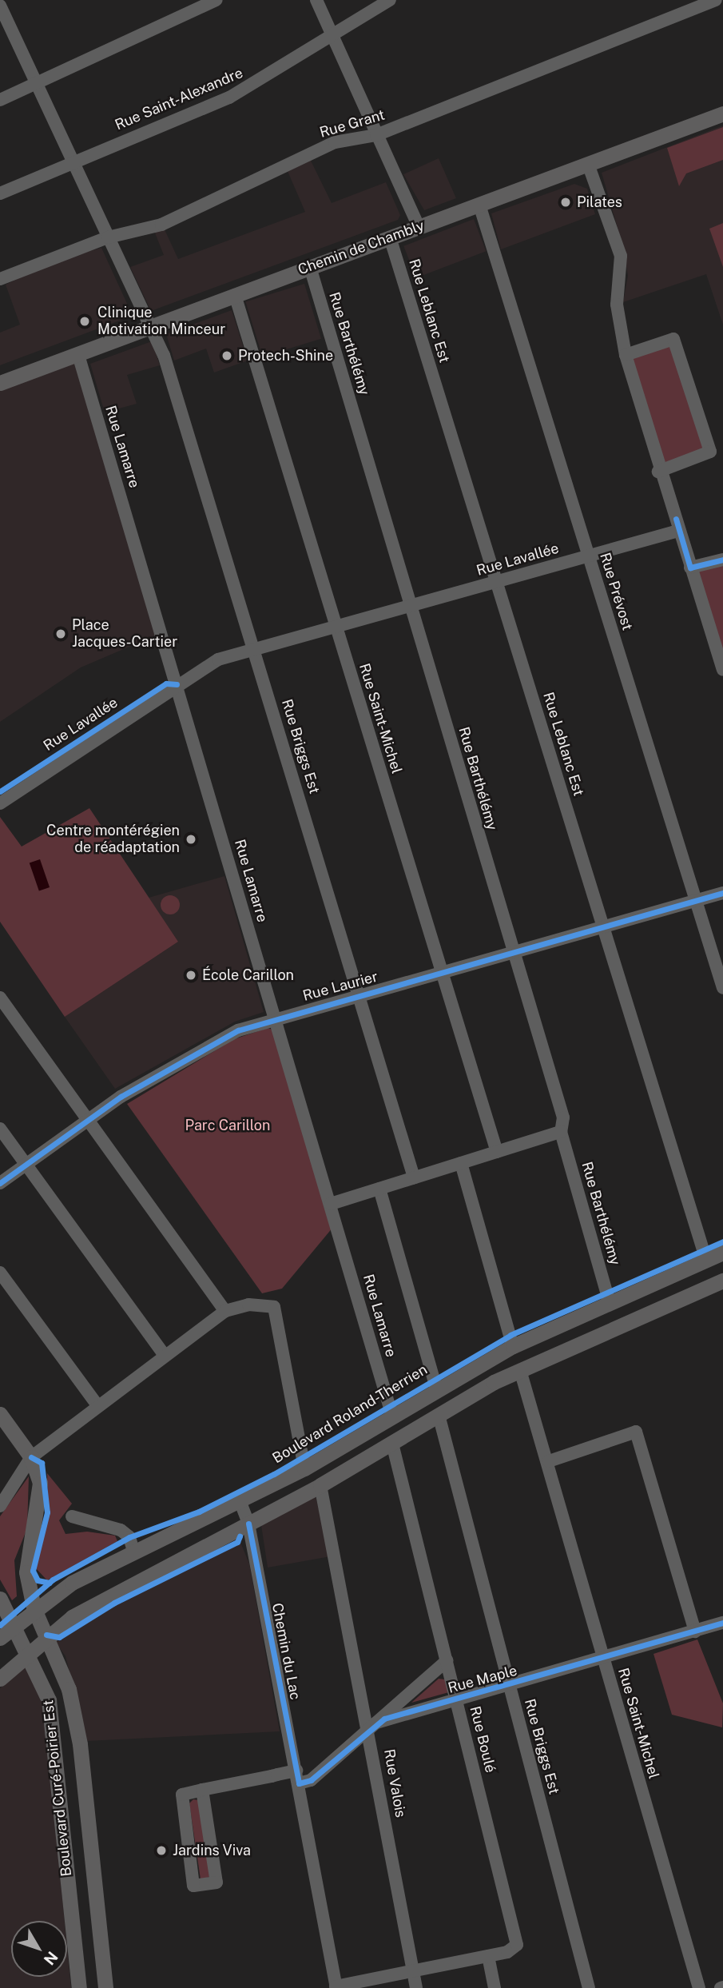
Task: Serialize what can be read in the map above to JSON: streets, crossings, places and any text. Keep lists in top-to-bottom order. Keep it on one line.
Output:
{"streets":{"main road":["Chemin de Chambly","Boulevard Roland-Therrien","Boulevard Curé-Poirier Est"],"street":["Rue Saint-Alexandre","Rue Grant","Rue Leblanc Est","Rue Barthélémy","Rue Lamarre","Rue Lavallée","Rue Prévost","Rue Saint-Michel","Rue Briggs Est","Rue Laurier","Chemin du Lac","Rue Maple","Rue Boulé","Rue Valois"]},"crossings":[["Rue Saint-Alexandre","Rue Briggs Est"],["Rue Grant","Rue Briggs Est"],["Chemin de Chambly","Rue Leblanc Est"],["Chemin de Chambly","Rue Barthélémy"],["Chemin de Chambly","Rue Lamarre"],["Chemin de Chambly","Rue Prévost"],["Chemin de Chambly","Rue Saint-Michel"],["Chemin de Chambly","Rue Briggs Est"],["Rue Leblanc Est","Rue Lavallée"],["Rue Leblanc Est","Rue Laurier"],["Rue Leblanc Est","Boulevard Roland-Therrien"],["Rue Barthélémy","Rue Lavallée"],["Rue Barthélémy","Rue Laurier"],["Rue Barthélémy","Boulevard Roland-Therrien"],["Rue Lamarre","Rue Lavallée"],["Rue Lamarre","Rue Laurier"],["Rue Lamarre","Boulevard Roland-Therrien"],["Rue Lavallée","Rue Prévost"],["Rue Lavallée","Rue Saint-Michel"],["Rue Lavallée","Rue Briggs Est"],["Rue Prévost","Rue Laurier"],["Rue Saint-Michel","Rue Laurier"],["Rue Saint-Michel","Rue Maple"],["Rue Briggs Est","Rue Laurier"],["Rue Briggs Est","Rue Maple"],["Boulevard Roland-Therrien","Chemin du Lac"],["Boulevard Roland-Therrien","Boulevard Curé-Poirier Est"],["Chemin du Lac","Rue Maple"],["Rue Maple","Rue Boulé"],["Rue Maple","Rue Valois"]],"parks":["Parc Carillon"],"places":["Pilates","Clinique Motivation Minceur","Protech-Shine","Place Jacques-Cartier","Centre montérégien de réadaptation","École Carillon","Jardins Viva"],"north":"bottom right"}
